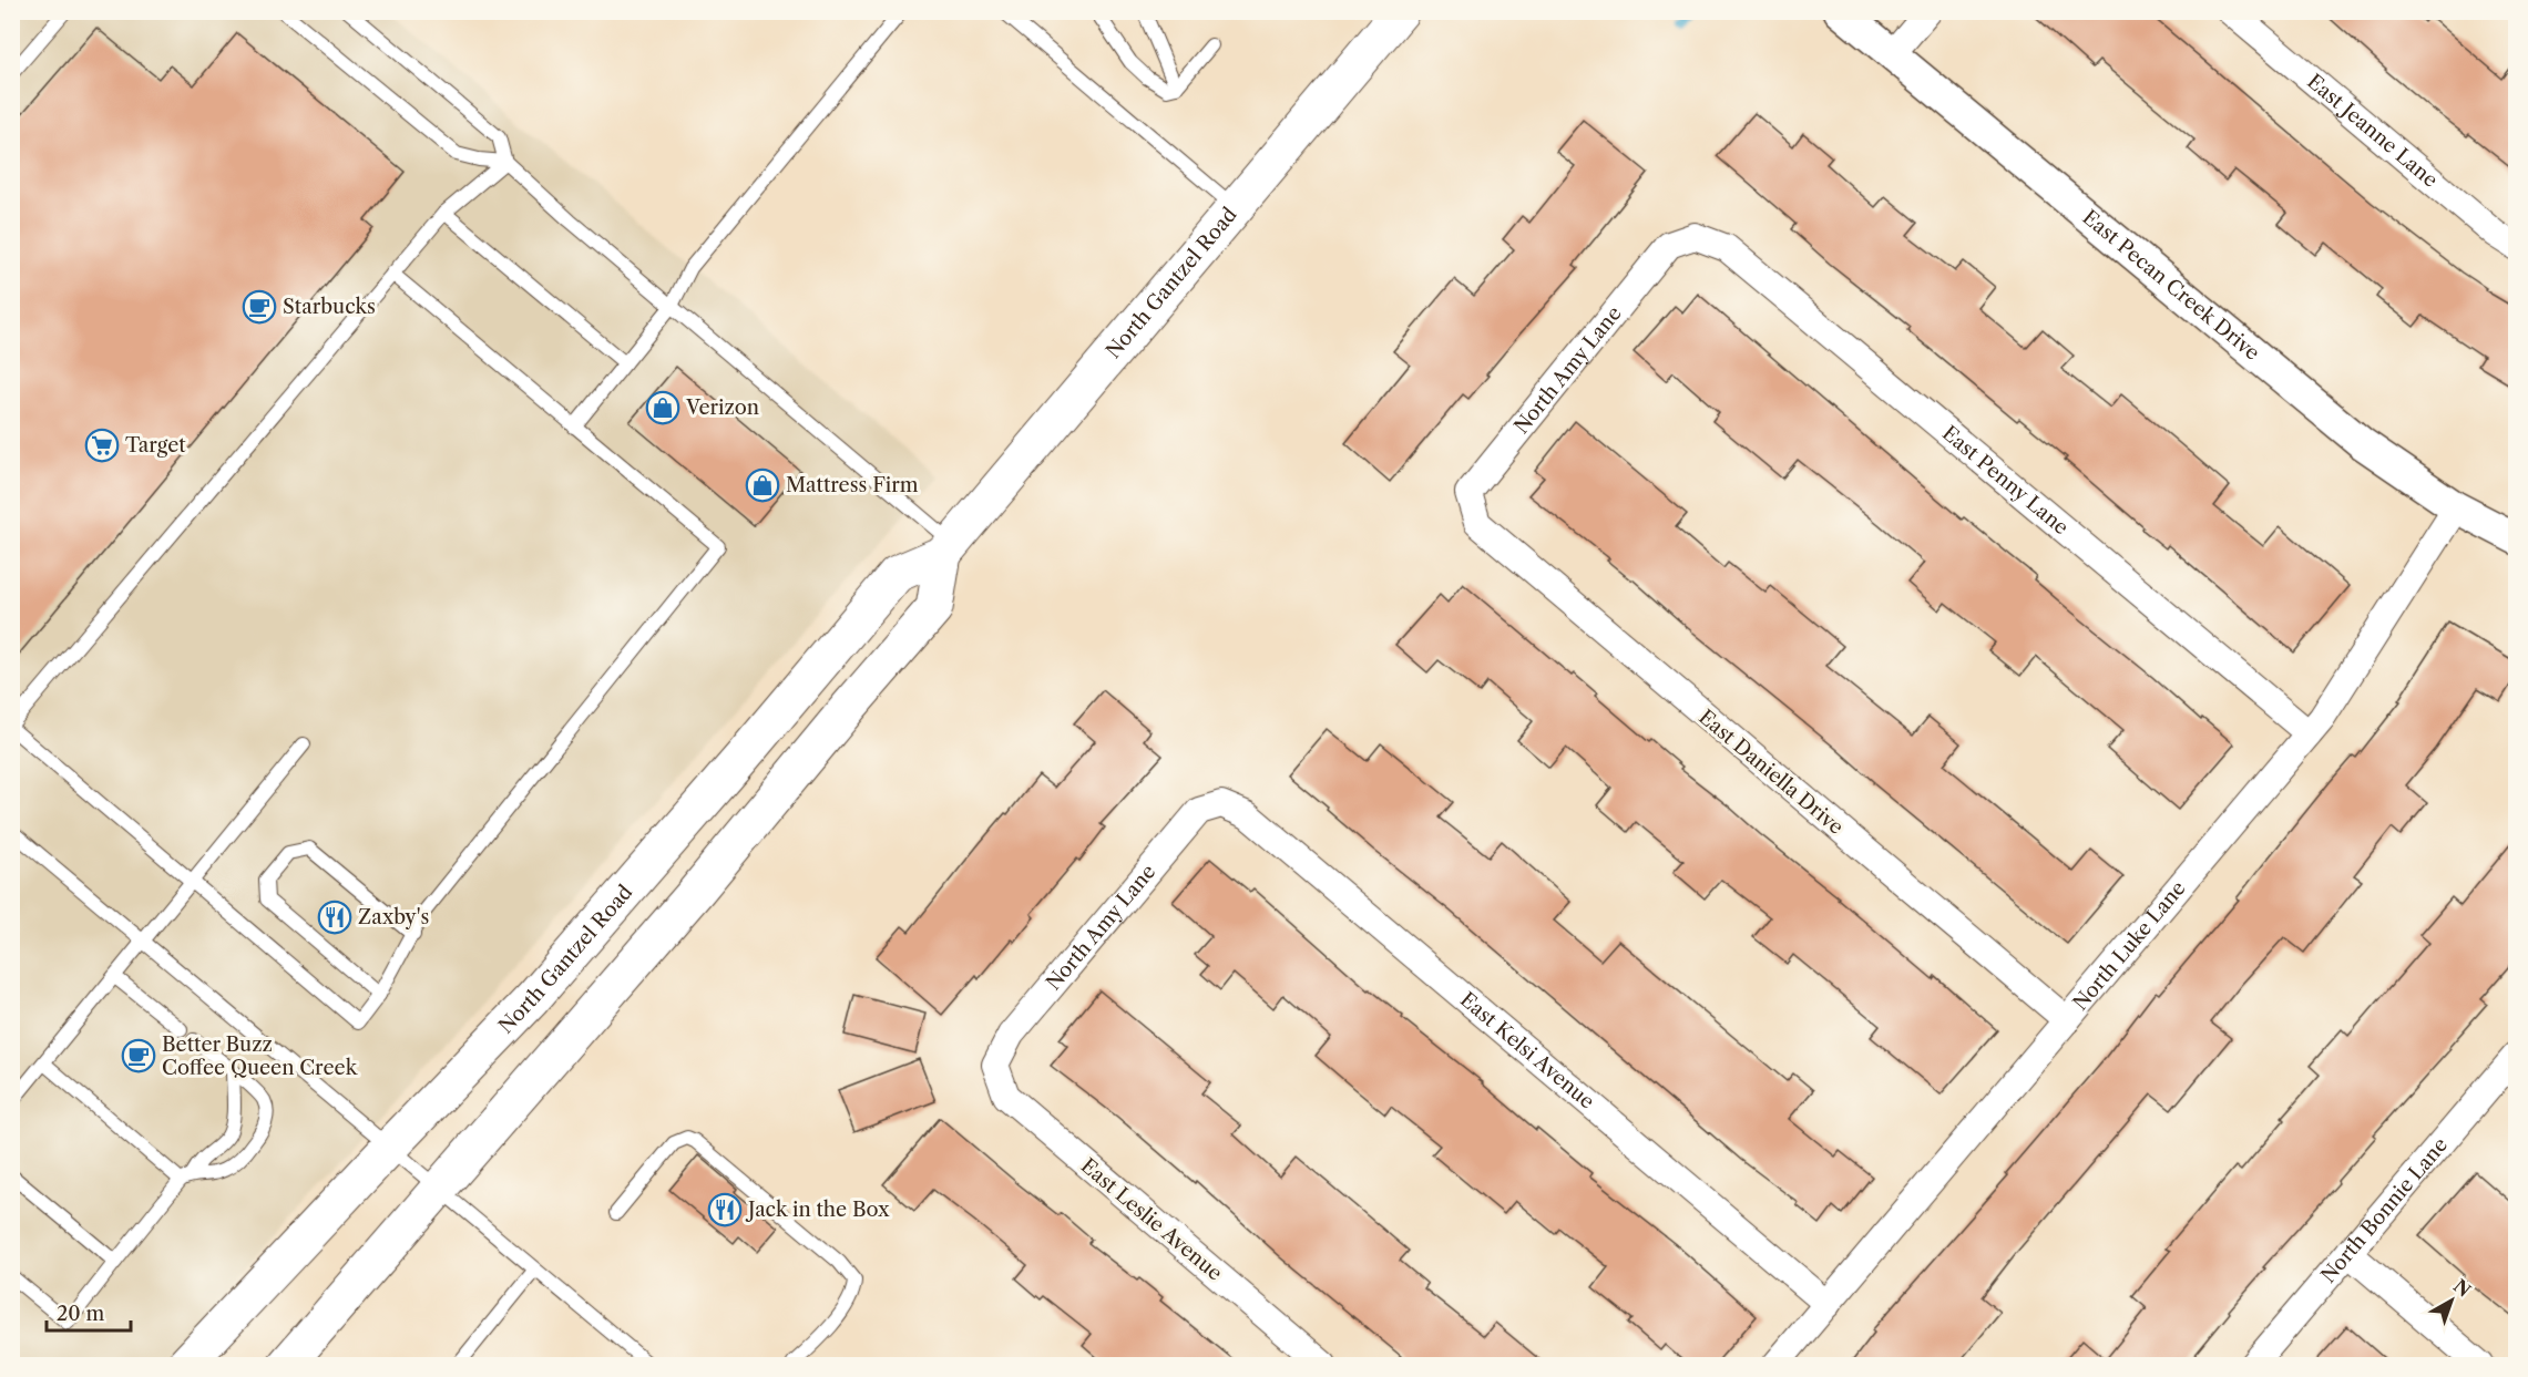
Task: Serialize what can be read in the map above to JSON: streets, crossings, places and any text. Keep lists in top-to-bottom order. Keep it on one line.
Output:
{"streets":{"main road":["North Gantzel Road"],"street":["East Jeanne Lane","East Pecan Creek Drive","North Amy Lane","East Penny Lane","East Daniella Drive","North Luke Lane","East Kelsi Avenue","North Bonnie Lane","East Leslie Avenue"]},"crossings":[["East Pecan Creek Drive","North Luke Lane"],["North Amy Lane","East Penny Lane"],["North Amy Lane","East Daniella Drive"],["North Amy Lane","East Kelsi Avenue"],["North Amy Lane","East Leslie Avenue"],["East Penny Lane","North Luke Lane"],["East Daniella Drive","North Luke Lane"],["North Luke Lane","East Kelsi Avenue"]],"places":{"cafe":["Starbucks","Better Buzz Coffee Queen Creek"],"shop":["Verizon","Mattress Firm"],"supermarket":["Target"],"restaurant":["Zaxby's","Jack in the Box"]},"scale_bar":"20 m","north":"top right"}
